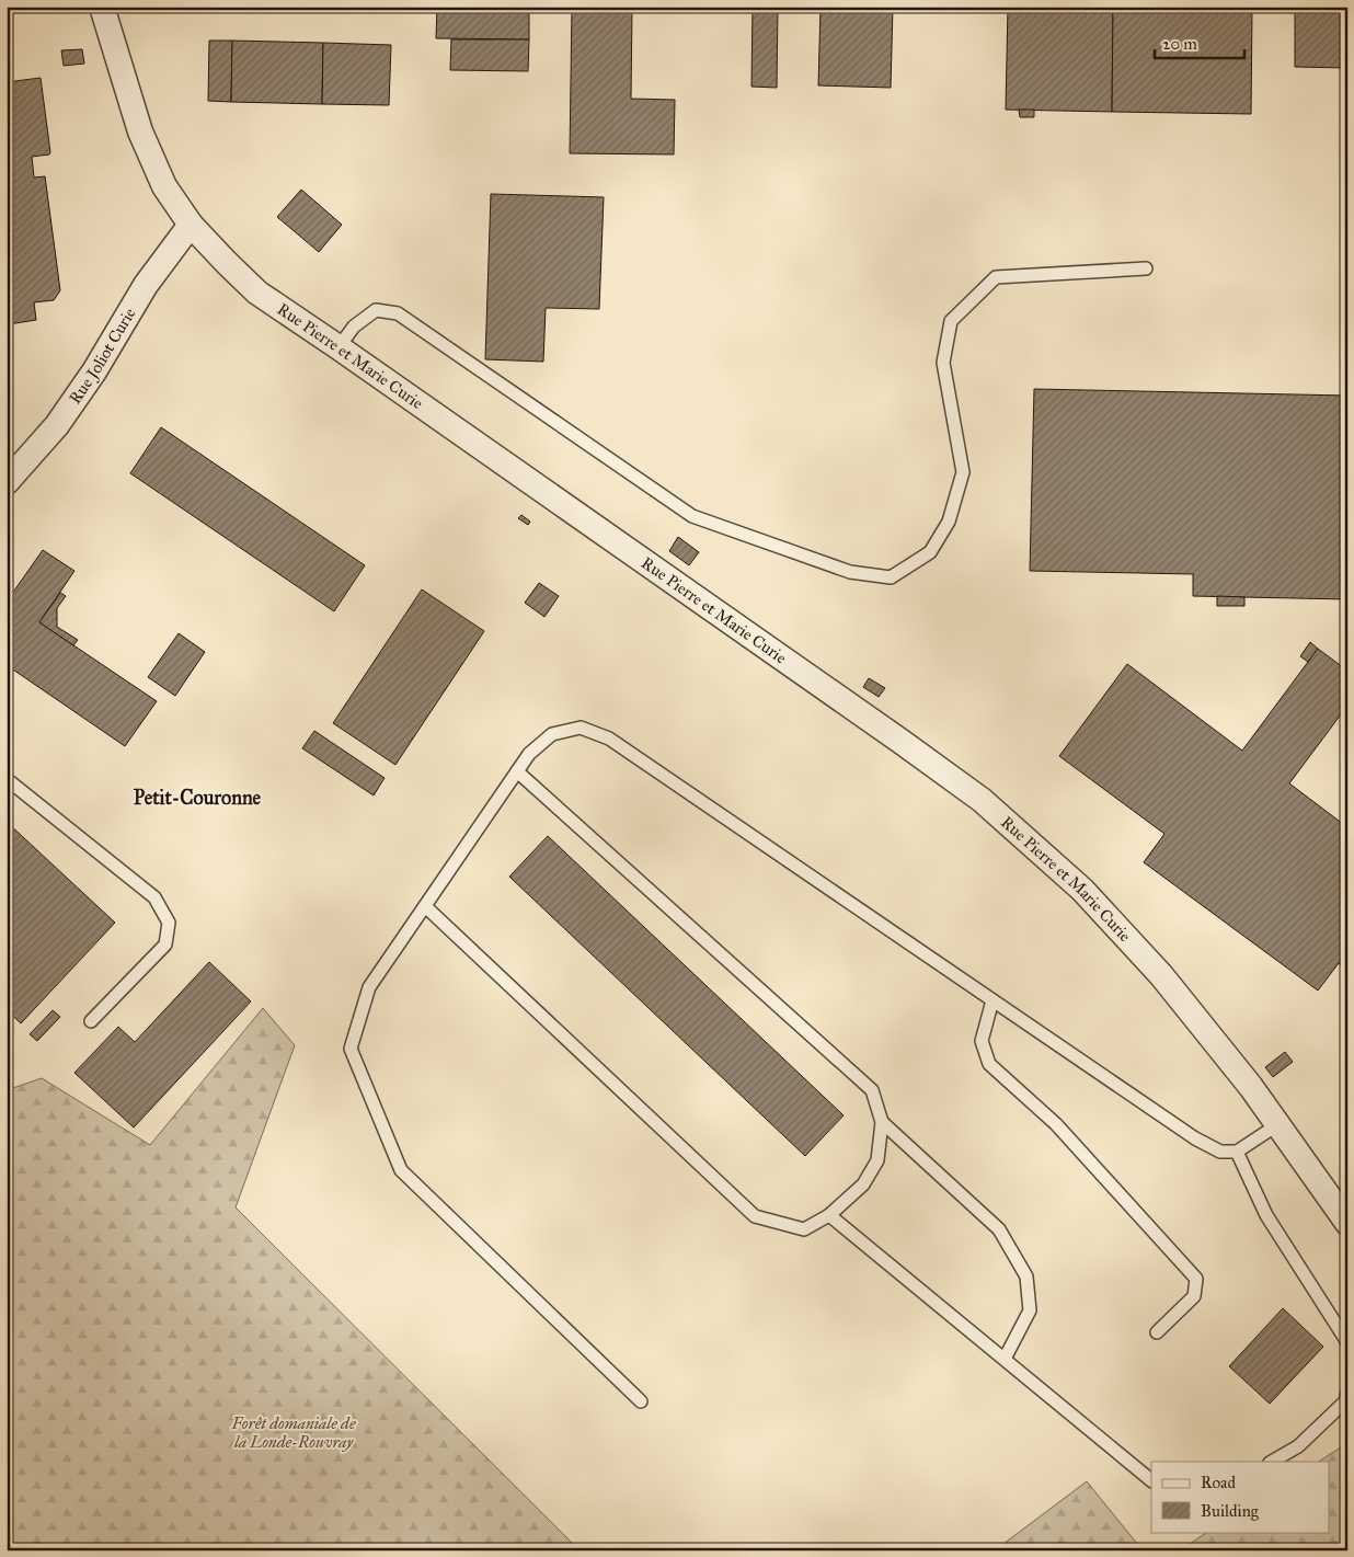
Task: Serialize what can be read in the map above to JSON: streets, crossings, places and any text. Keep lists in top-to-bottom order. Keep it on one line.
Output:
{"streets":{"street":["Rue Joliot Curie","Rue Pierre et Marie Curie"]},"crossings":[["Rue Joliot Curie","Rue Pierre et Marie Curie"]],"districts":["Petit-Couronne"],"parks":["Forêt domaniale de la Londe-Rouvray"],"legend":["Road","Building"],"scale_bar":"20 m"}
